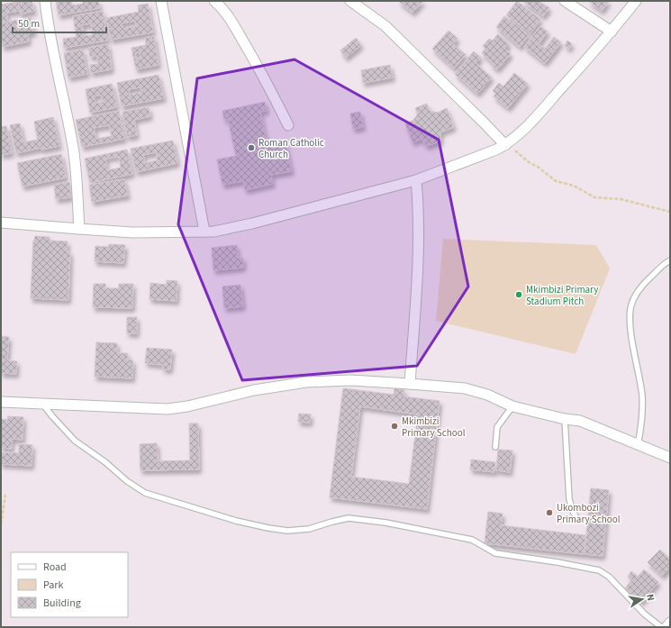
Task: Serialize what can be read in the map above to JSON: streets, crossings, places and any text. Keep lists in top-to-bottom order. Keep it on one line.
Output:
{"places":["Roman Catholic Church","Mkimbizi Primary Stadium Pitch","Mkimbizi Primary School","Ukombozi Primary School"],"legend":["Road","Park","Building"],"scale_bar":"50 m","north":"right"}
